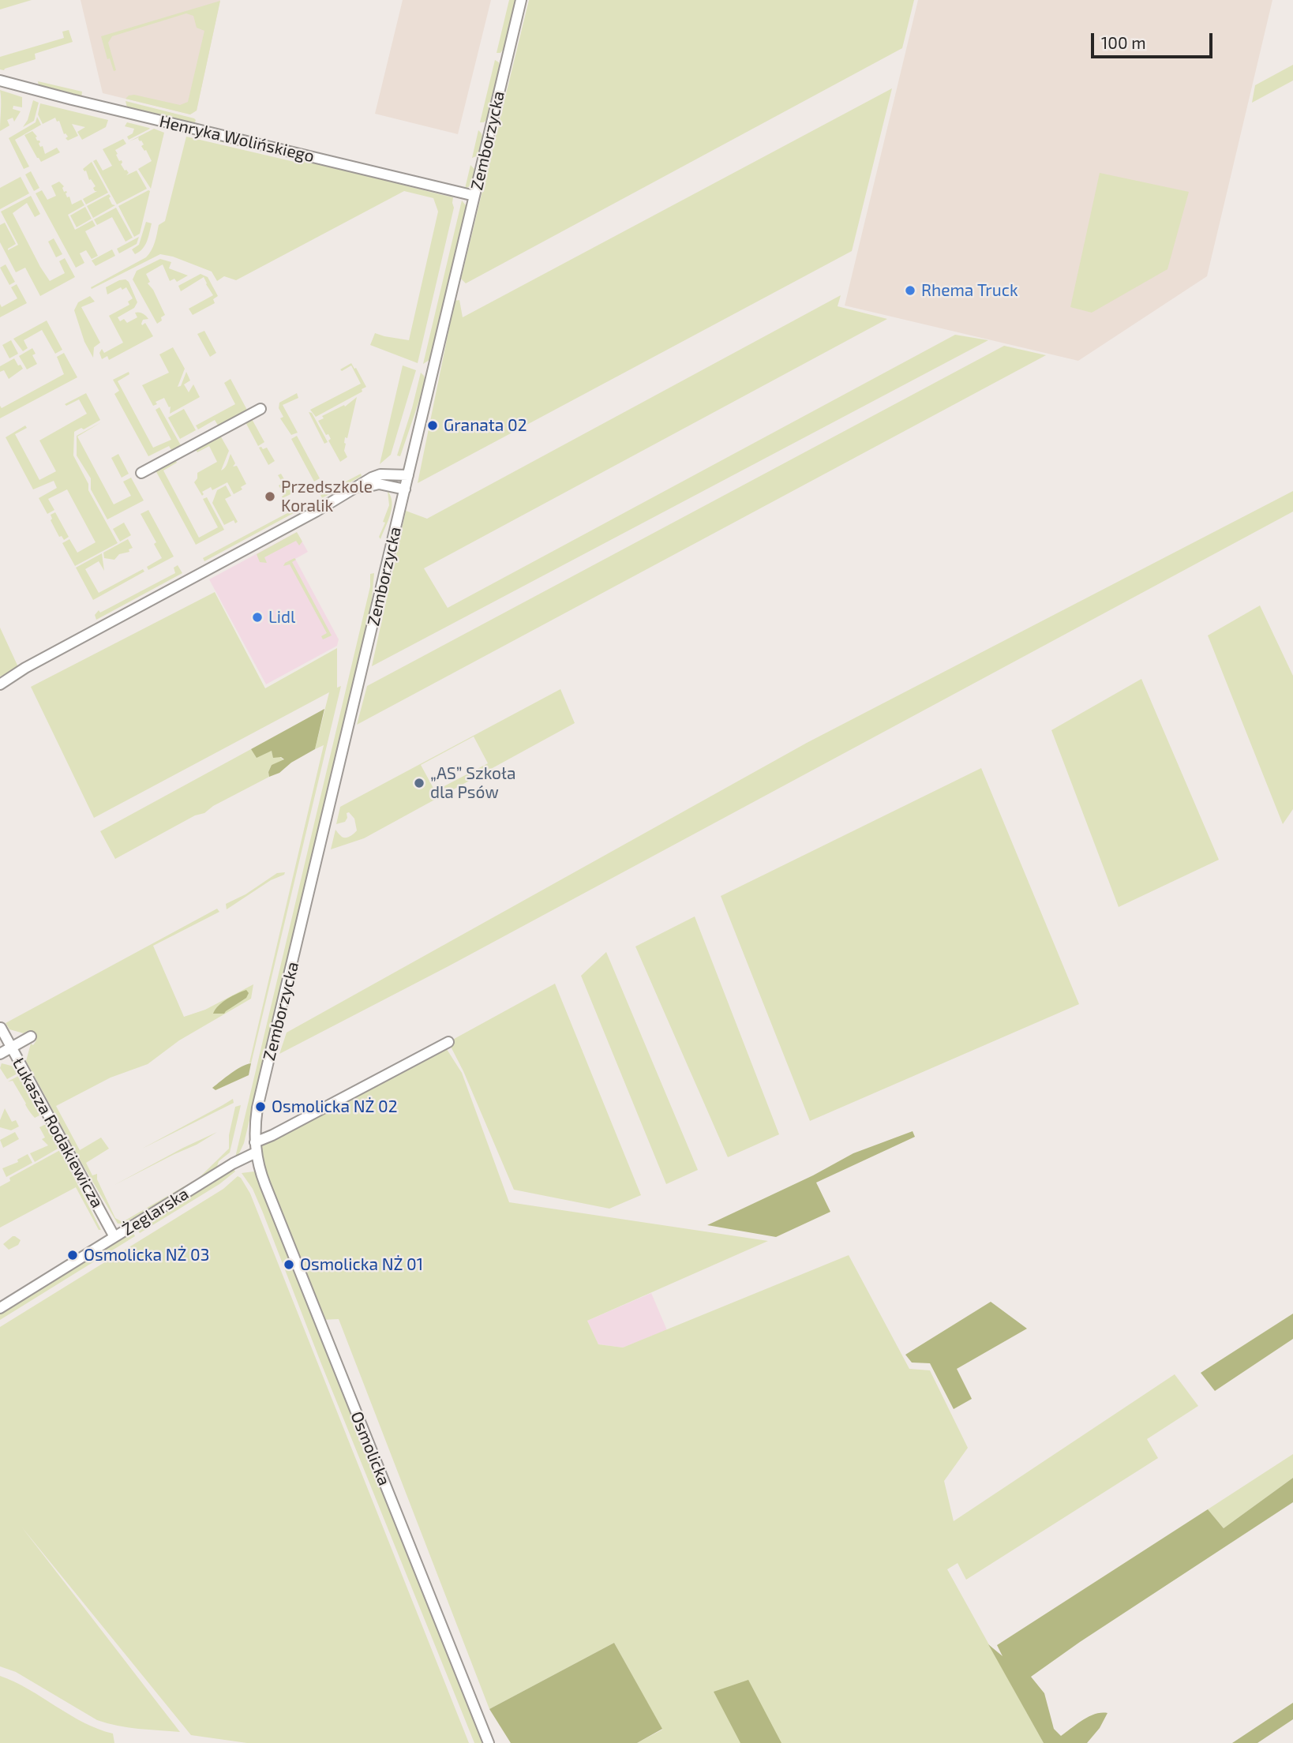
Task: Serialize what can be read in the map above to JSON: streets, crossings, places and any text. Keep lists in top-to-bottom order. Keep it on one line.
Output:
{"streets":{"street":["Henryka Wolińskiego","Zemborzycka","Łukasza Rodakiewicza","Żeglarska","Osmolicka"]},"crossings":[["Henryka Wolińskiego","Zemborzycka"],["Zemborzycka","Żeglarska"],["Zemborzycka","Osmolicka"],["Łukasza Rodakiewicza","Żeglarska"],["Żeglarska","Osmolicka"]],"places":["Rhema Truck","Granata 02","Przedszkole Koralik","Lidl","„AS” Szkoła dla Psów","Osmolicka NŻ 02","Osmolicka NŻ 03","Osmolicka NŻ 01"],"scale_bar":"100 m"}
